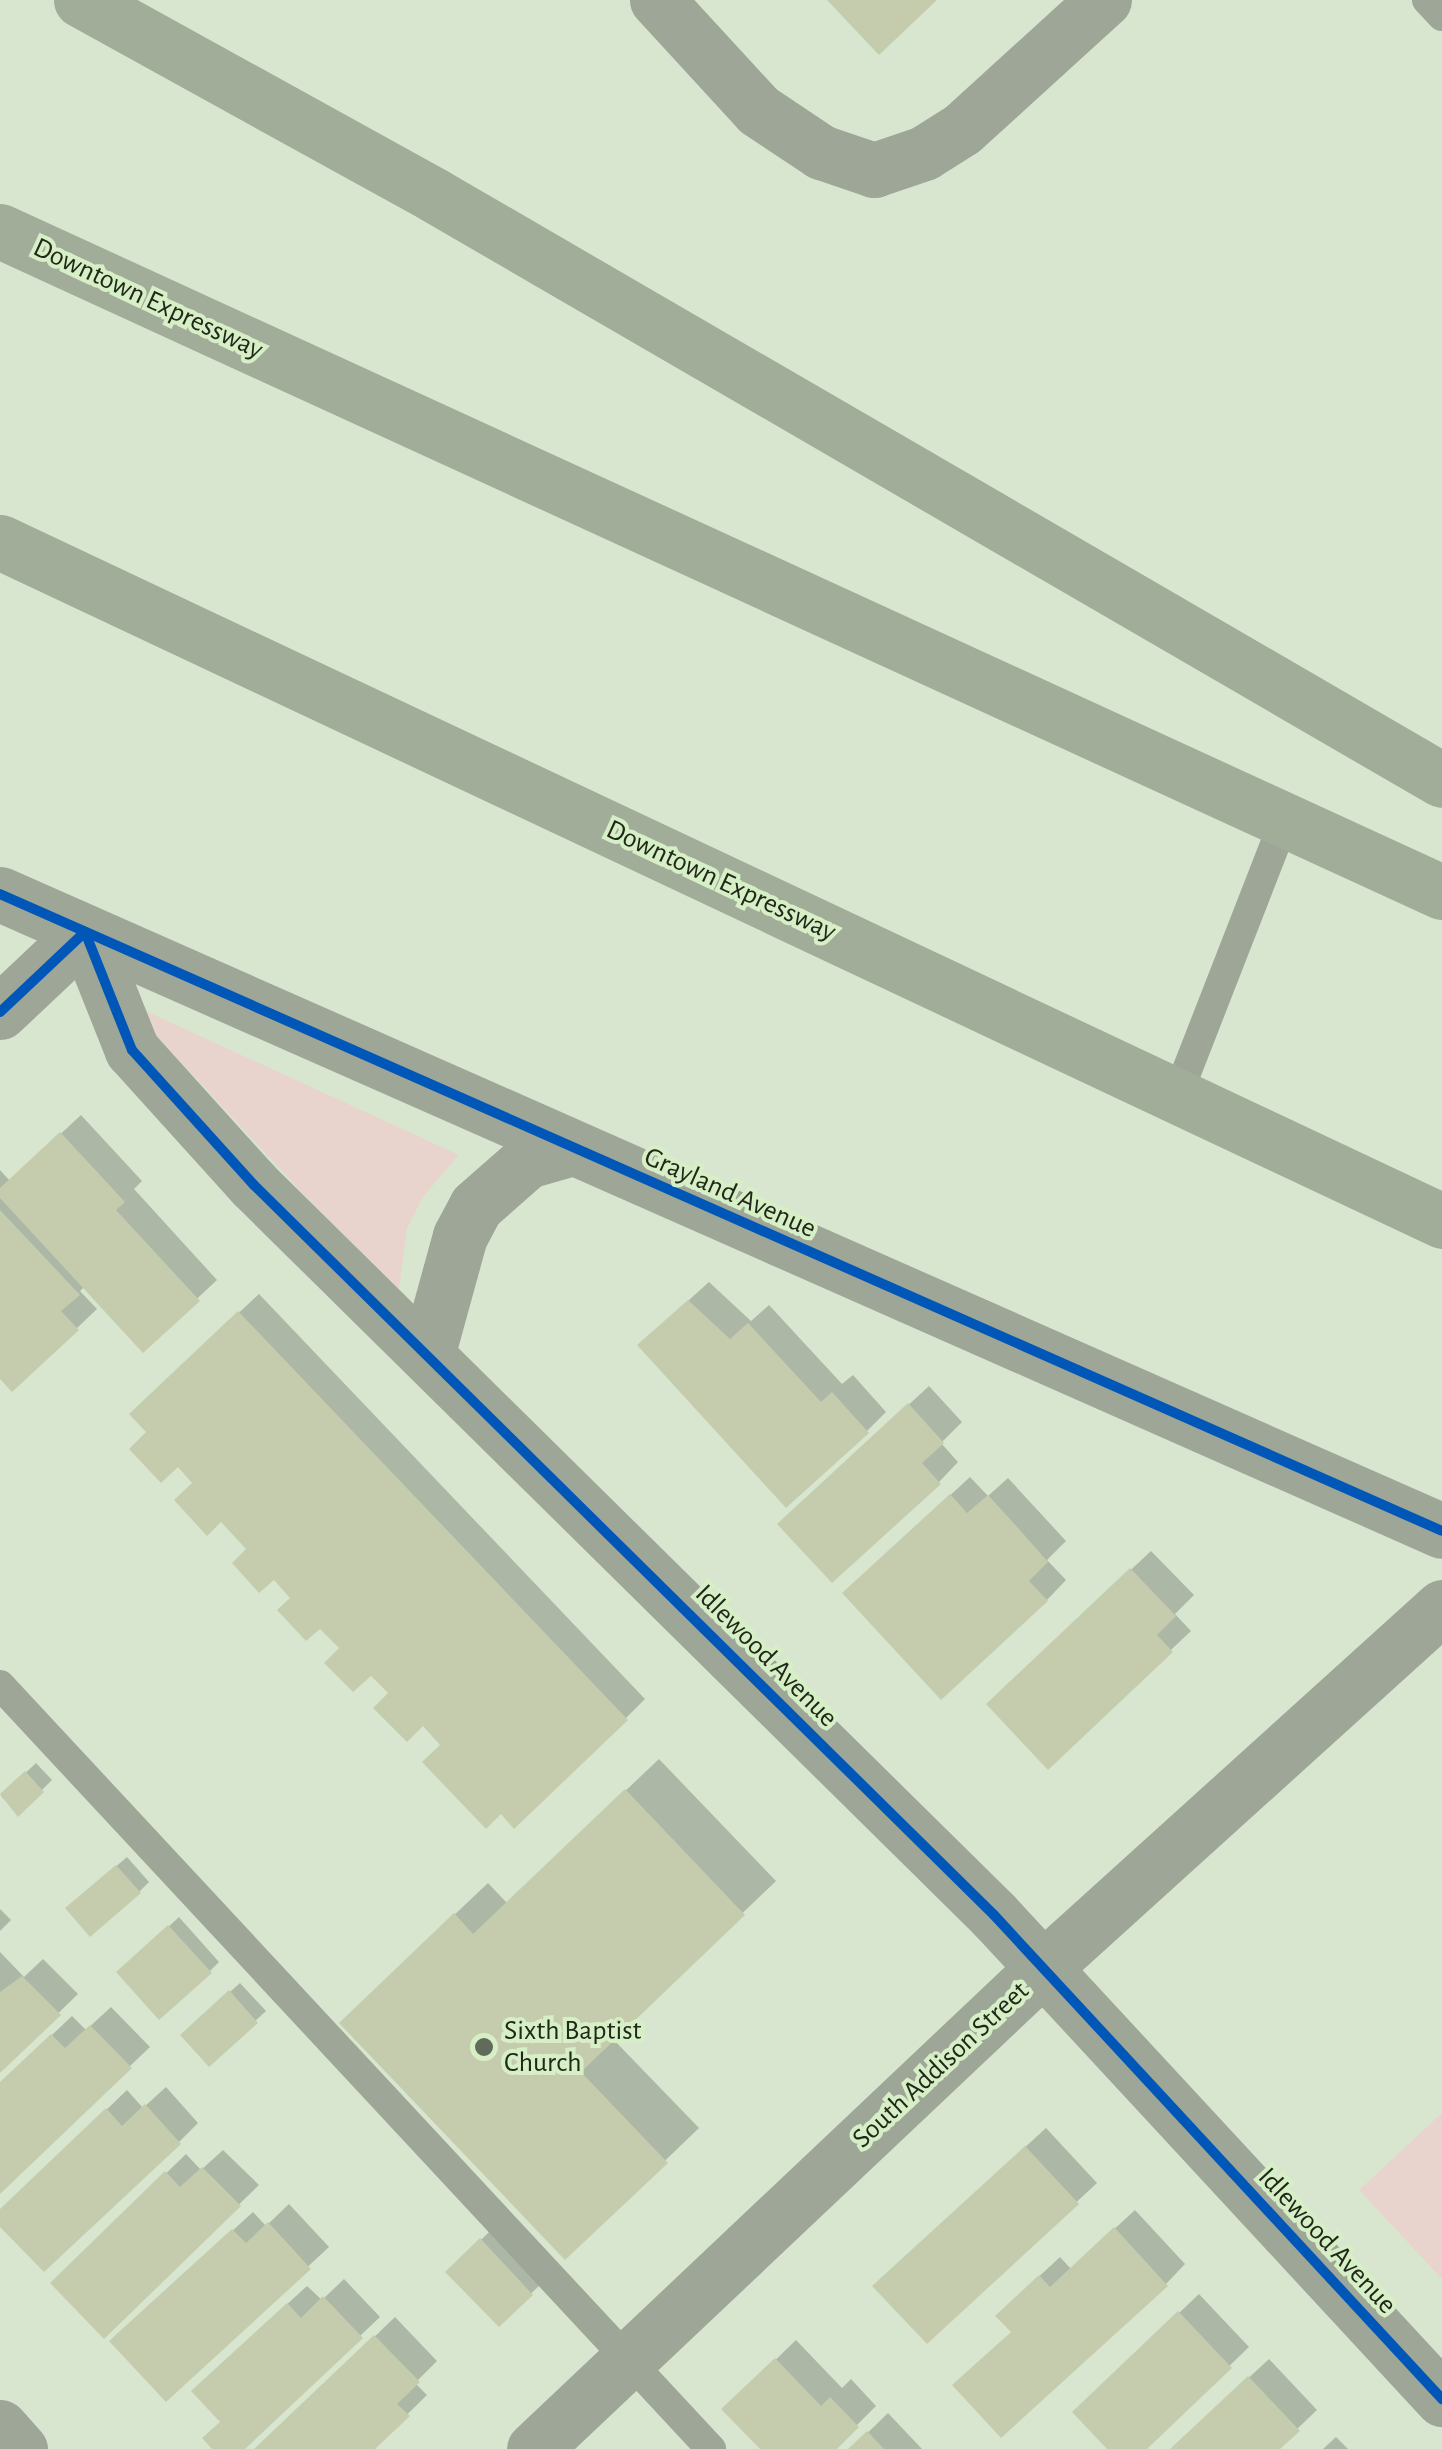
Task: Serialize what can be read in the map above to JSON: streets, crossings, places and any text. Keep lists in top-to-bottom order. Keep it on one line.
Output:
{"streets":{"highway":["Downtown Expressway"],"street":["Grayland Avenue","Idlewood Avenue","South Addison Street"]},"crossings":[["Grayland Avenue","Idlewood Avenue"],["Idlewood Avenue","South Addison Street"]],"places":["Sixth Baptist Church"]}
